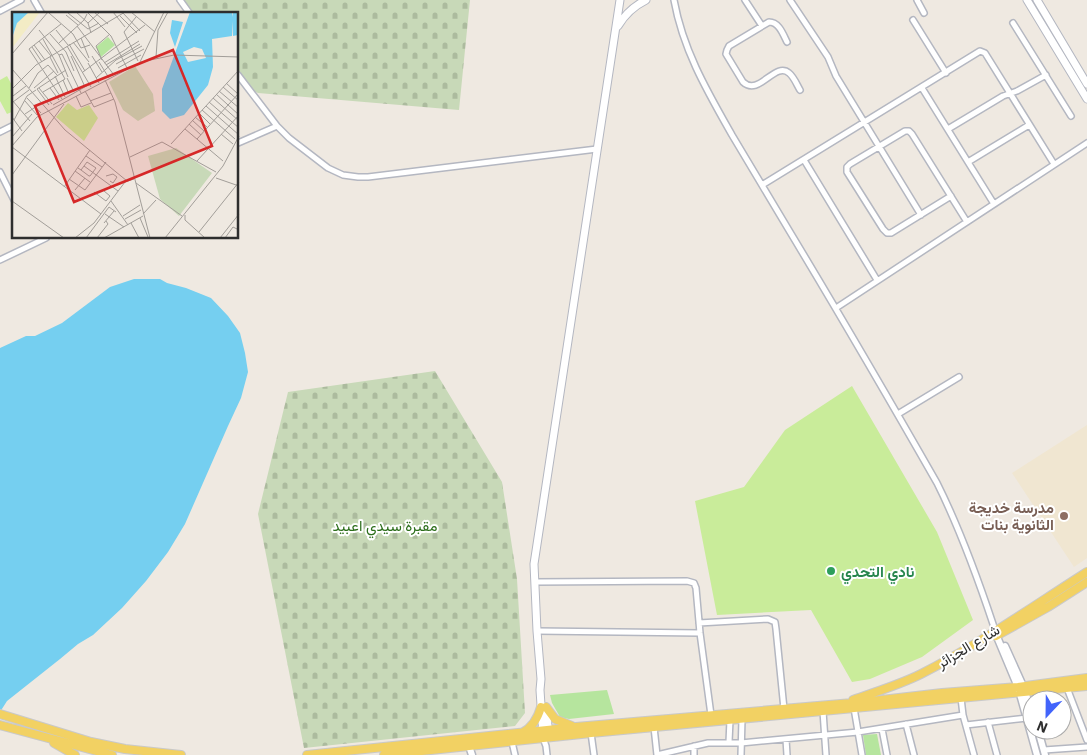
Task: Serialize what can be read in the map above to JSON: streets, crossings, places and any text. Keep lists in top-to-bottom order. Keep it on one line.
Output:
{"streets":{"main road":["شارع الجزائر"]},"parks":["مقبرة سيدي اعبيد"],"places":["مدرسة خديجة الثانوية بنات","نادي التحدي"],"north":"bottom"}
